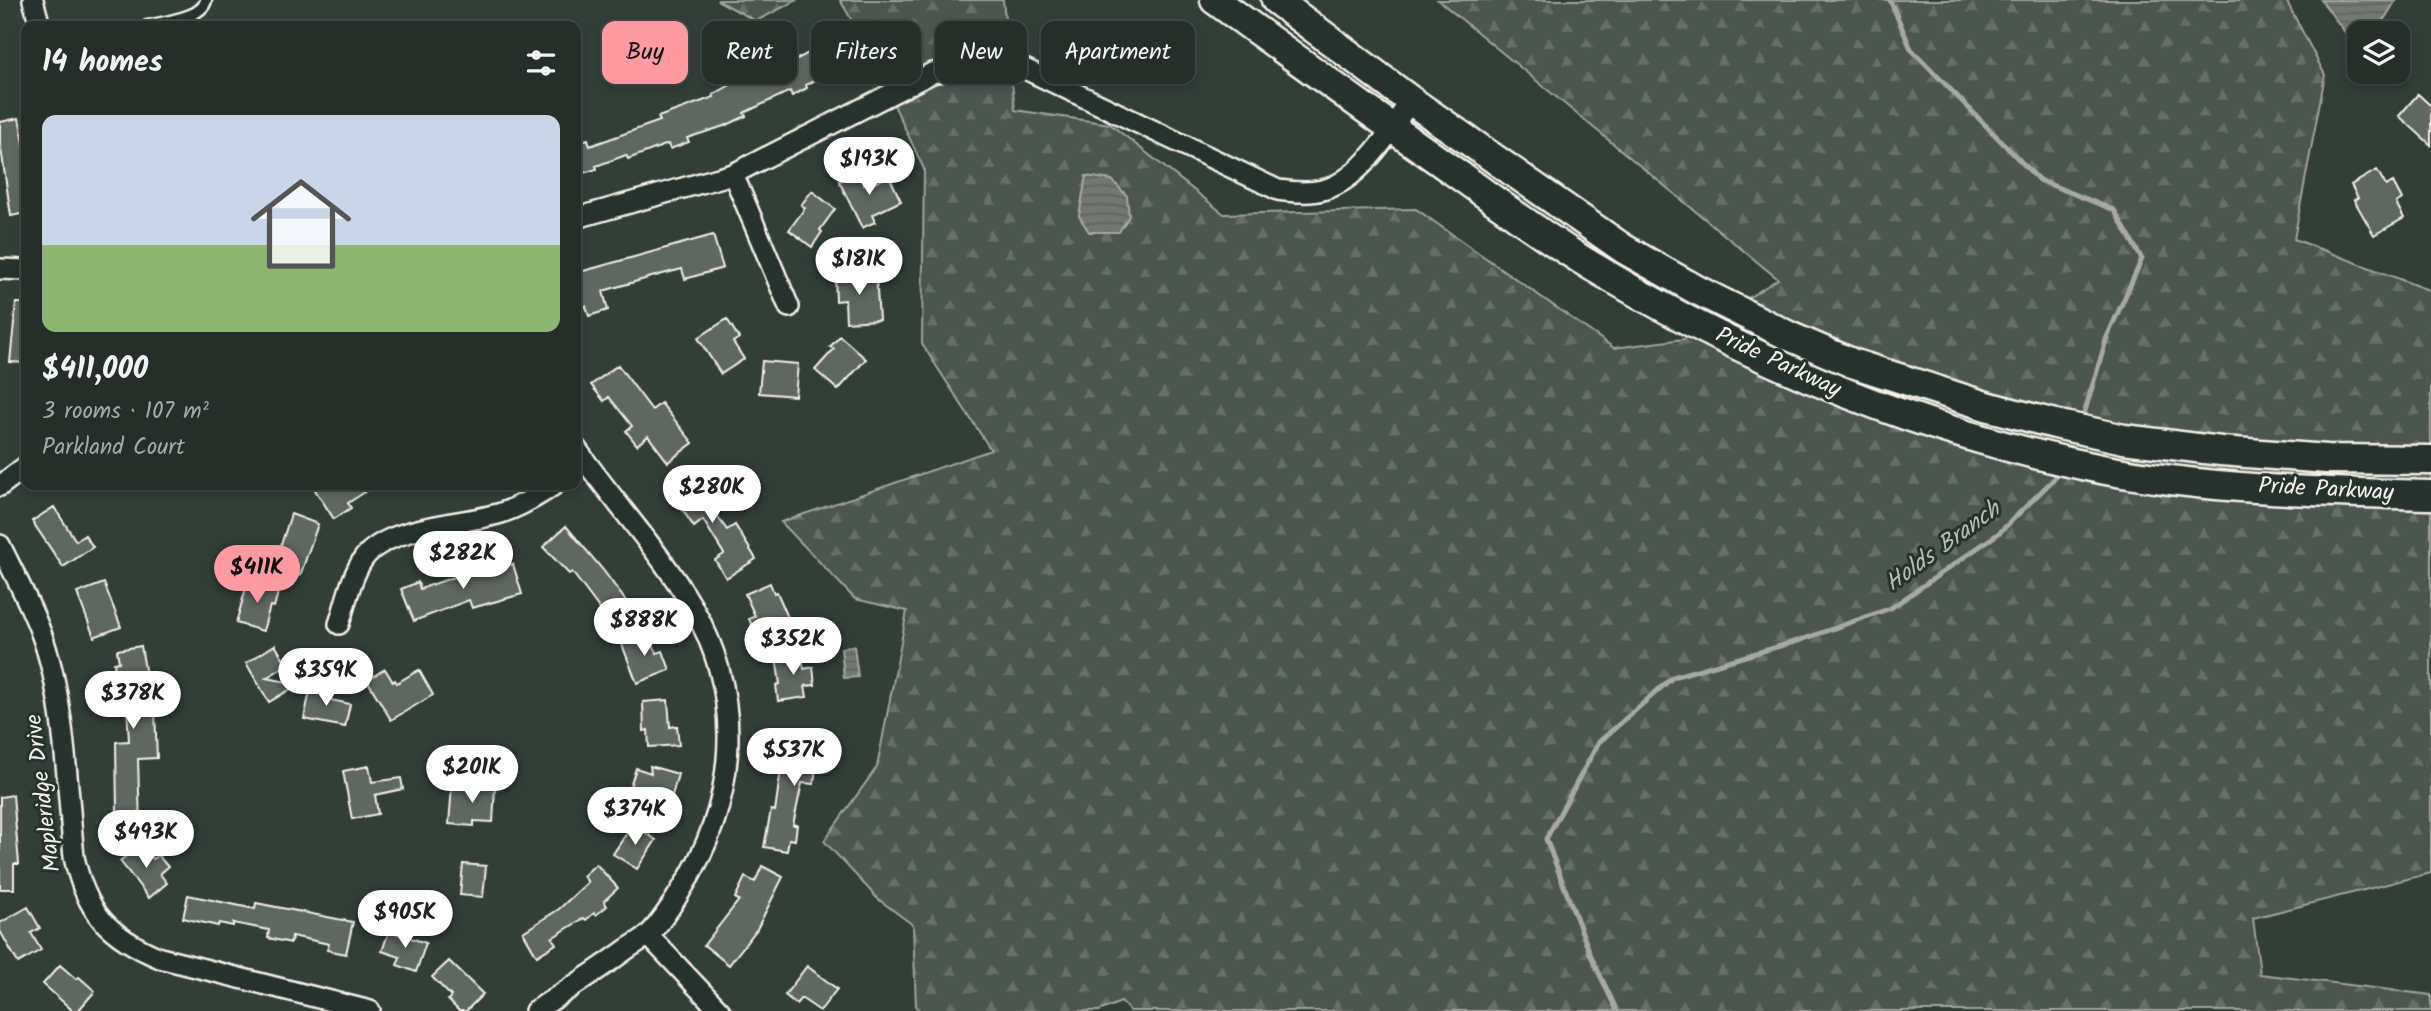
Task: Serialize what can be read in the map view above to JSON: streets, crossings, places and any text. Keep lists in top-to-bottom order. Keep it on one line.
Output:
{"streets":{"main road":["Pride Parkway"],"street":["Mapleridge Drive"]},"water":["Holds Branch"],"page":{"chip":["Buy","Rent","Filters","New","Apartment"],"heading":"14 homes","list":[{"name":"$411,000","note":"3 rooms · 107 m² · Parkland Court"}],"price":["$193K","$181K","$280K","$282K","$411K","$888K","$352K","$359K","$378K","$537K","$201K","$374K","$493K","$905K"]}}
